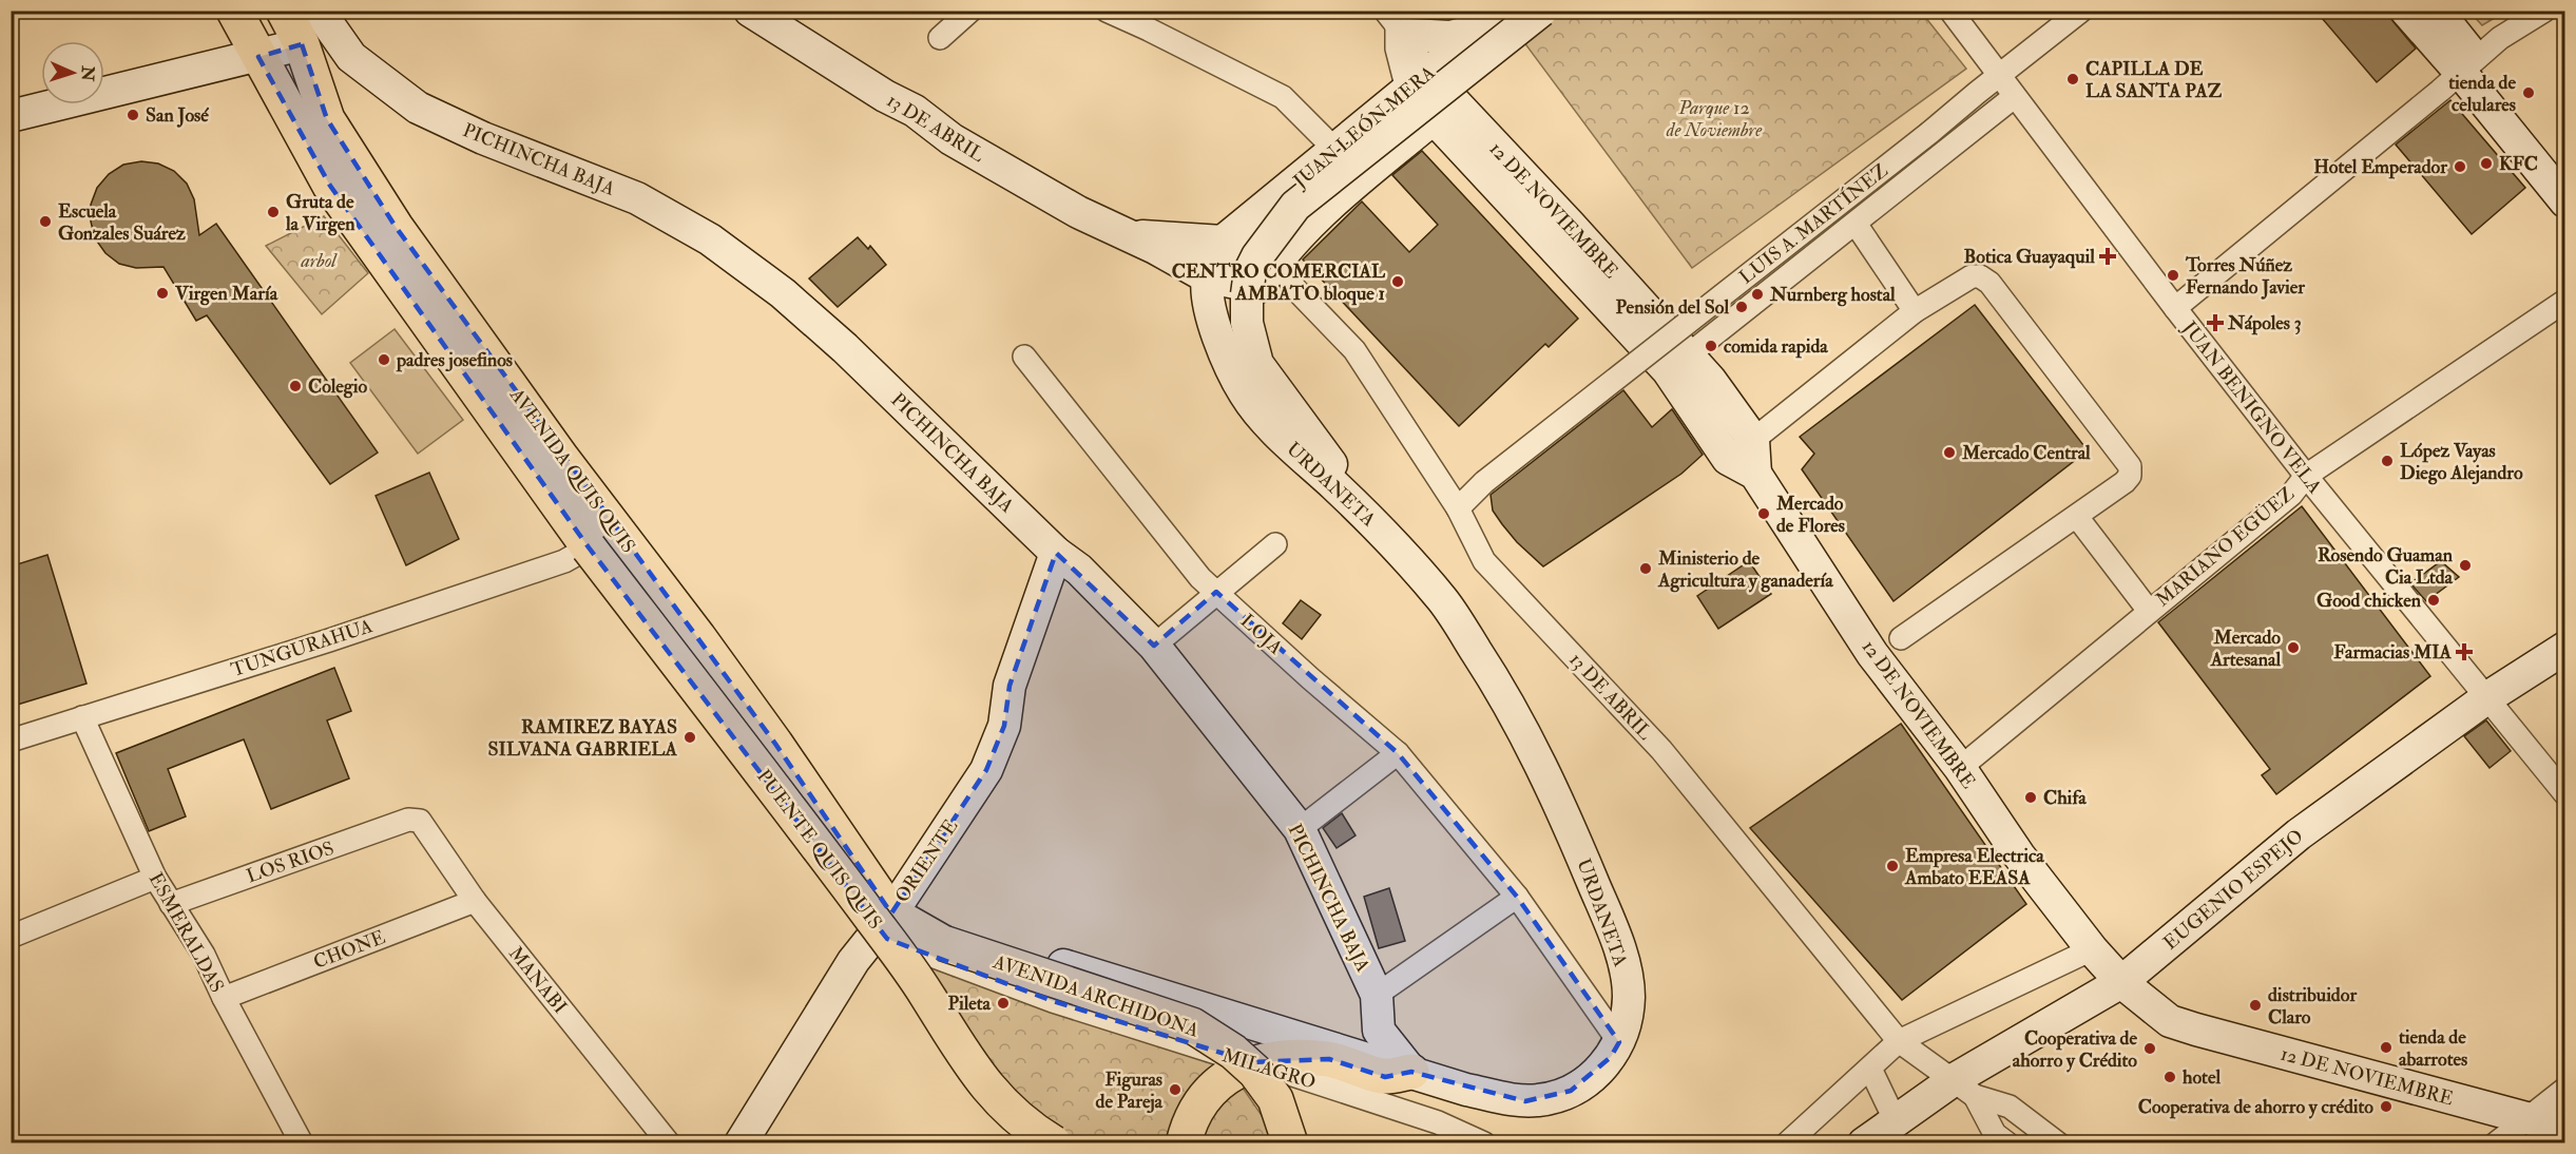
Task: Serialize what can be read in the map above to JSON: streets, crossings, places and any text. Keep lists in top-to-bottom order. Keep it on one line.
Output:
{"streets":{"main road":["AVENIDA QUIS QUIS","PUENTE QUIS QUIS","AVENIDA ARCHIDONA"],"street":["JUAN LEÓN MERA","13 DE ABRIL","PICHINCHA BAJA","12 DE NOVIEMBRE","LUIS A. MARTÍNEZ","JUAN BENIGNO VELA","URDANETA","MARIANO EGÜEZ","LOJA","TUNGURAHUA","ORIENTE","LOS RIOS","EUGENIO ESPEJO","ESMERALDAS","CHONE","MANABI","MILAGRO"]},"crossings":[["JUAN LEÓN MERA","13 DE ABRIL"],["JUAN LEÓN MERA","12 DE NOVIEMBRE"],["JUAN LEÓN MERA","URDANETA"],["13 DE ABRIL","LUIS A. MARTÍNEZ"],["13 DE ABRIL","URDANETA"],["13 DE ABRIL","EUGENIO ESPEJO"],["PICHINCHA BAJA","URDANETA"],["PICHINCHA BAJA","ORIENTE"],["12 DE NOVIEMBRE","LUIS A. MARTÍNEZ"],["12 DE NOVIEMBRE","MARIANO EGÜEZ"],["12 DE NOVIEMBRE","EUGENIO ESPEJO"],["LUIS A. MARTÍNEZ","JUAN BENIGNO VELA"],["JUAN BENIGNO VELA","MARIANO EGÜEZ"],["JUAN BENIGNO VELA","EUGENIO ESPEJO"],["AVENIDA QUIS QUIS","URDANETA"],["AVENIDA QUIS QUIS","TUNGURAHUA"],["AVENIDA QUIS QUIS","PUENTE QUIS QUIS"],["AVENIDA QUIS QUIS","ORIENTE"],["AVENIDA QUIS QUIS","AVENIDA ARCHIDONA"],["AVENIDA QUIS QUIS","MILAGRO"],["URDANETA","LOJA"],["URDANETA","ORIENTE"],["URDANETA","AVENIDA ARCHIDONA"],["URDANETA","MILAGRO"],["TUNGURAHUA","PUENTE QUIS QUIS"],["TUNGURAHUA","ESMERALDAS"],["ORIENTE","AVENIDA ARCHIDONA"],["ORIENTE","MILAGRO"],["LOS RIOS","ESMERALDAS"],["LOS RIOS","MANABI"],["ESMERALDAS","CHONE"],["CHONE","MANABI"],["AVENIDA ARCHIDONA","MILAGRO"]],"parks":["Parque 12 de Noviembre","arbol"],"places":{"other":["CAPILLA DE LA SANTA PAZ","tienda de celulares","San José","KFC","Hotel Emperador","Gruta de la Virgen","Escuela Gonzales Suárez","Torres Núñez Fernando Javier","CENTRO COMERCIAL AMBATO bloque 1","Virgen María","Nurnberg hostal","Pensión del Sol","comida rapida","padres josefinos","Colegio","Mercado Central","López Vayas Diego Alejandro","Mercado de Flores","Rosendo Guaman Cia Ltda","Ministerio de Agricultura y ganadería","Good chicken","Mercado Artesanal","RAMIREZ BAYAS SILVANA GABRIELA","Chifa","Empresa Electrica Ambato EEASA","Pileta","distribuidor Claro","tienda de abarrotes","Cooperativa de ahorro y Crédito","hotel","Figuras de Pareja","Cooperativa de ahorro y crédito"],"health":["Botica Guayaquil","Nápoles 3","Farmacias MIA"]},"north":"right"}
